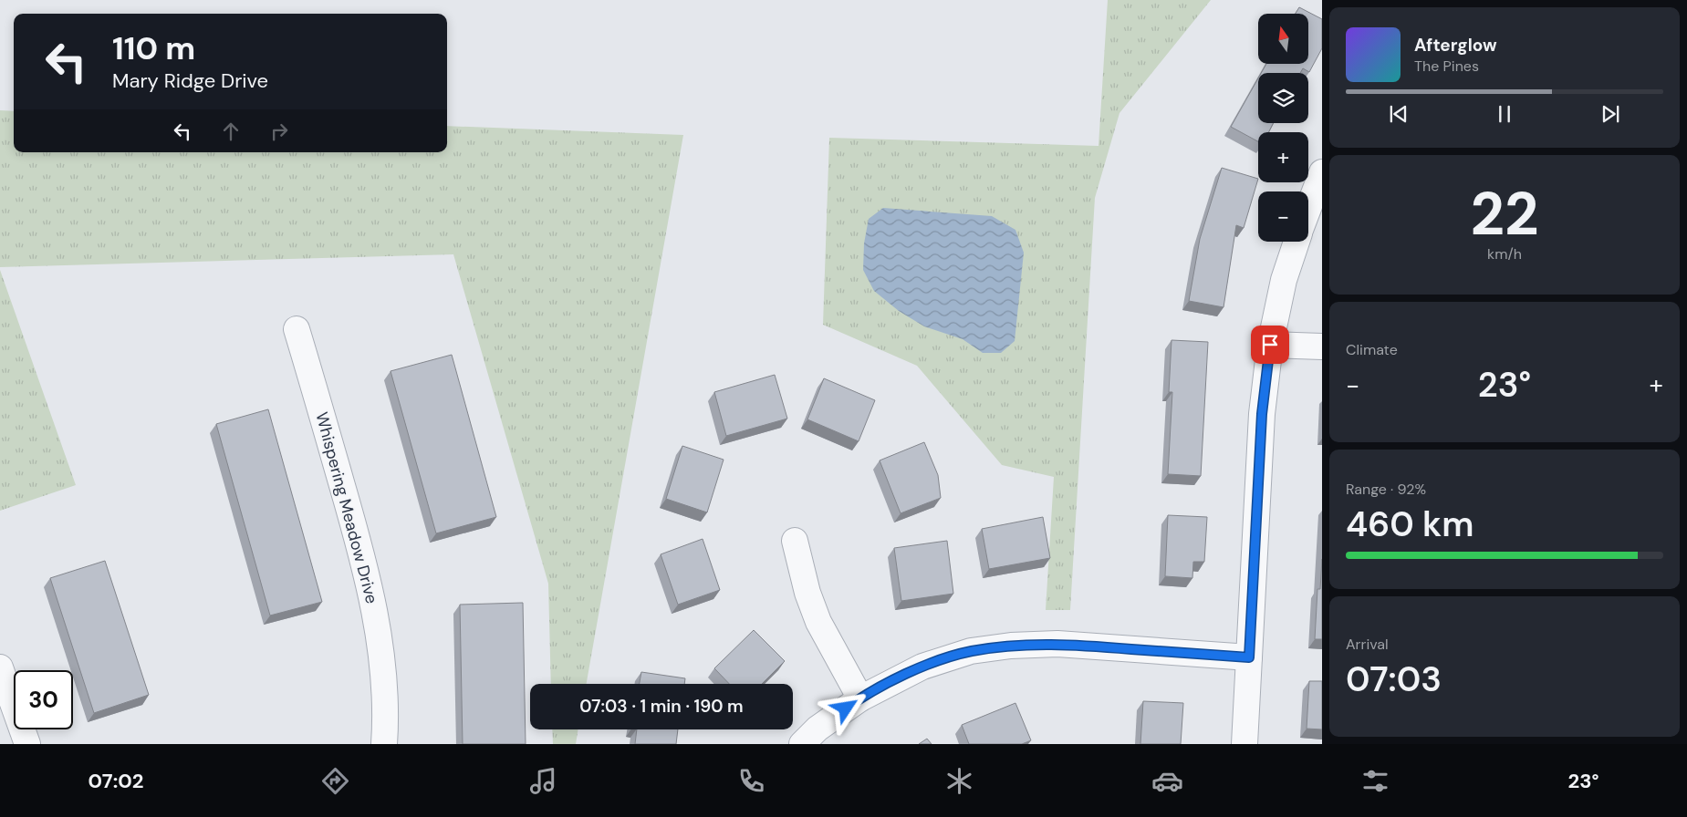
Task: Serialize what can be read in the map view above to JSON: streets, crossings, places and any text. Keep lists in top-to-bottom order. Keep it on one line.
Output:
{"streets":{"street":["Whispering Meadow Drive"]},"north":"top","page":{"map_buttons":["+","−"],"turn":["110 m","Mary Ridge Drive"],"song":["Afterglow","The Pines"],"tile":[["22","km/h"],"Climate",["Range · 92%","460 km"],["Arrival","07:03"]],"heat":["−","23°","+"],"limit":"30","trip":"07:03 · 1 min · 190 m","tabs":["07:02","23°"]}}
